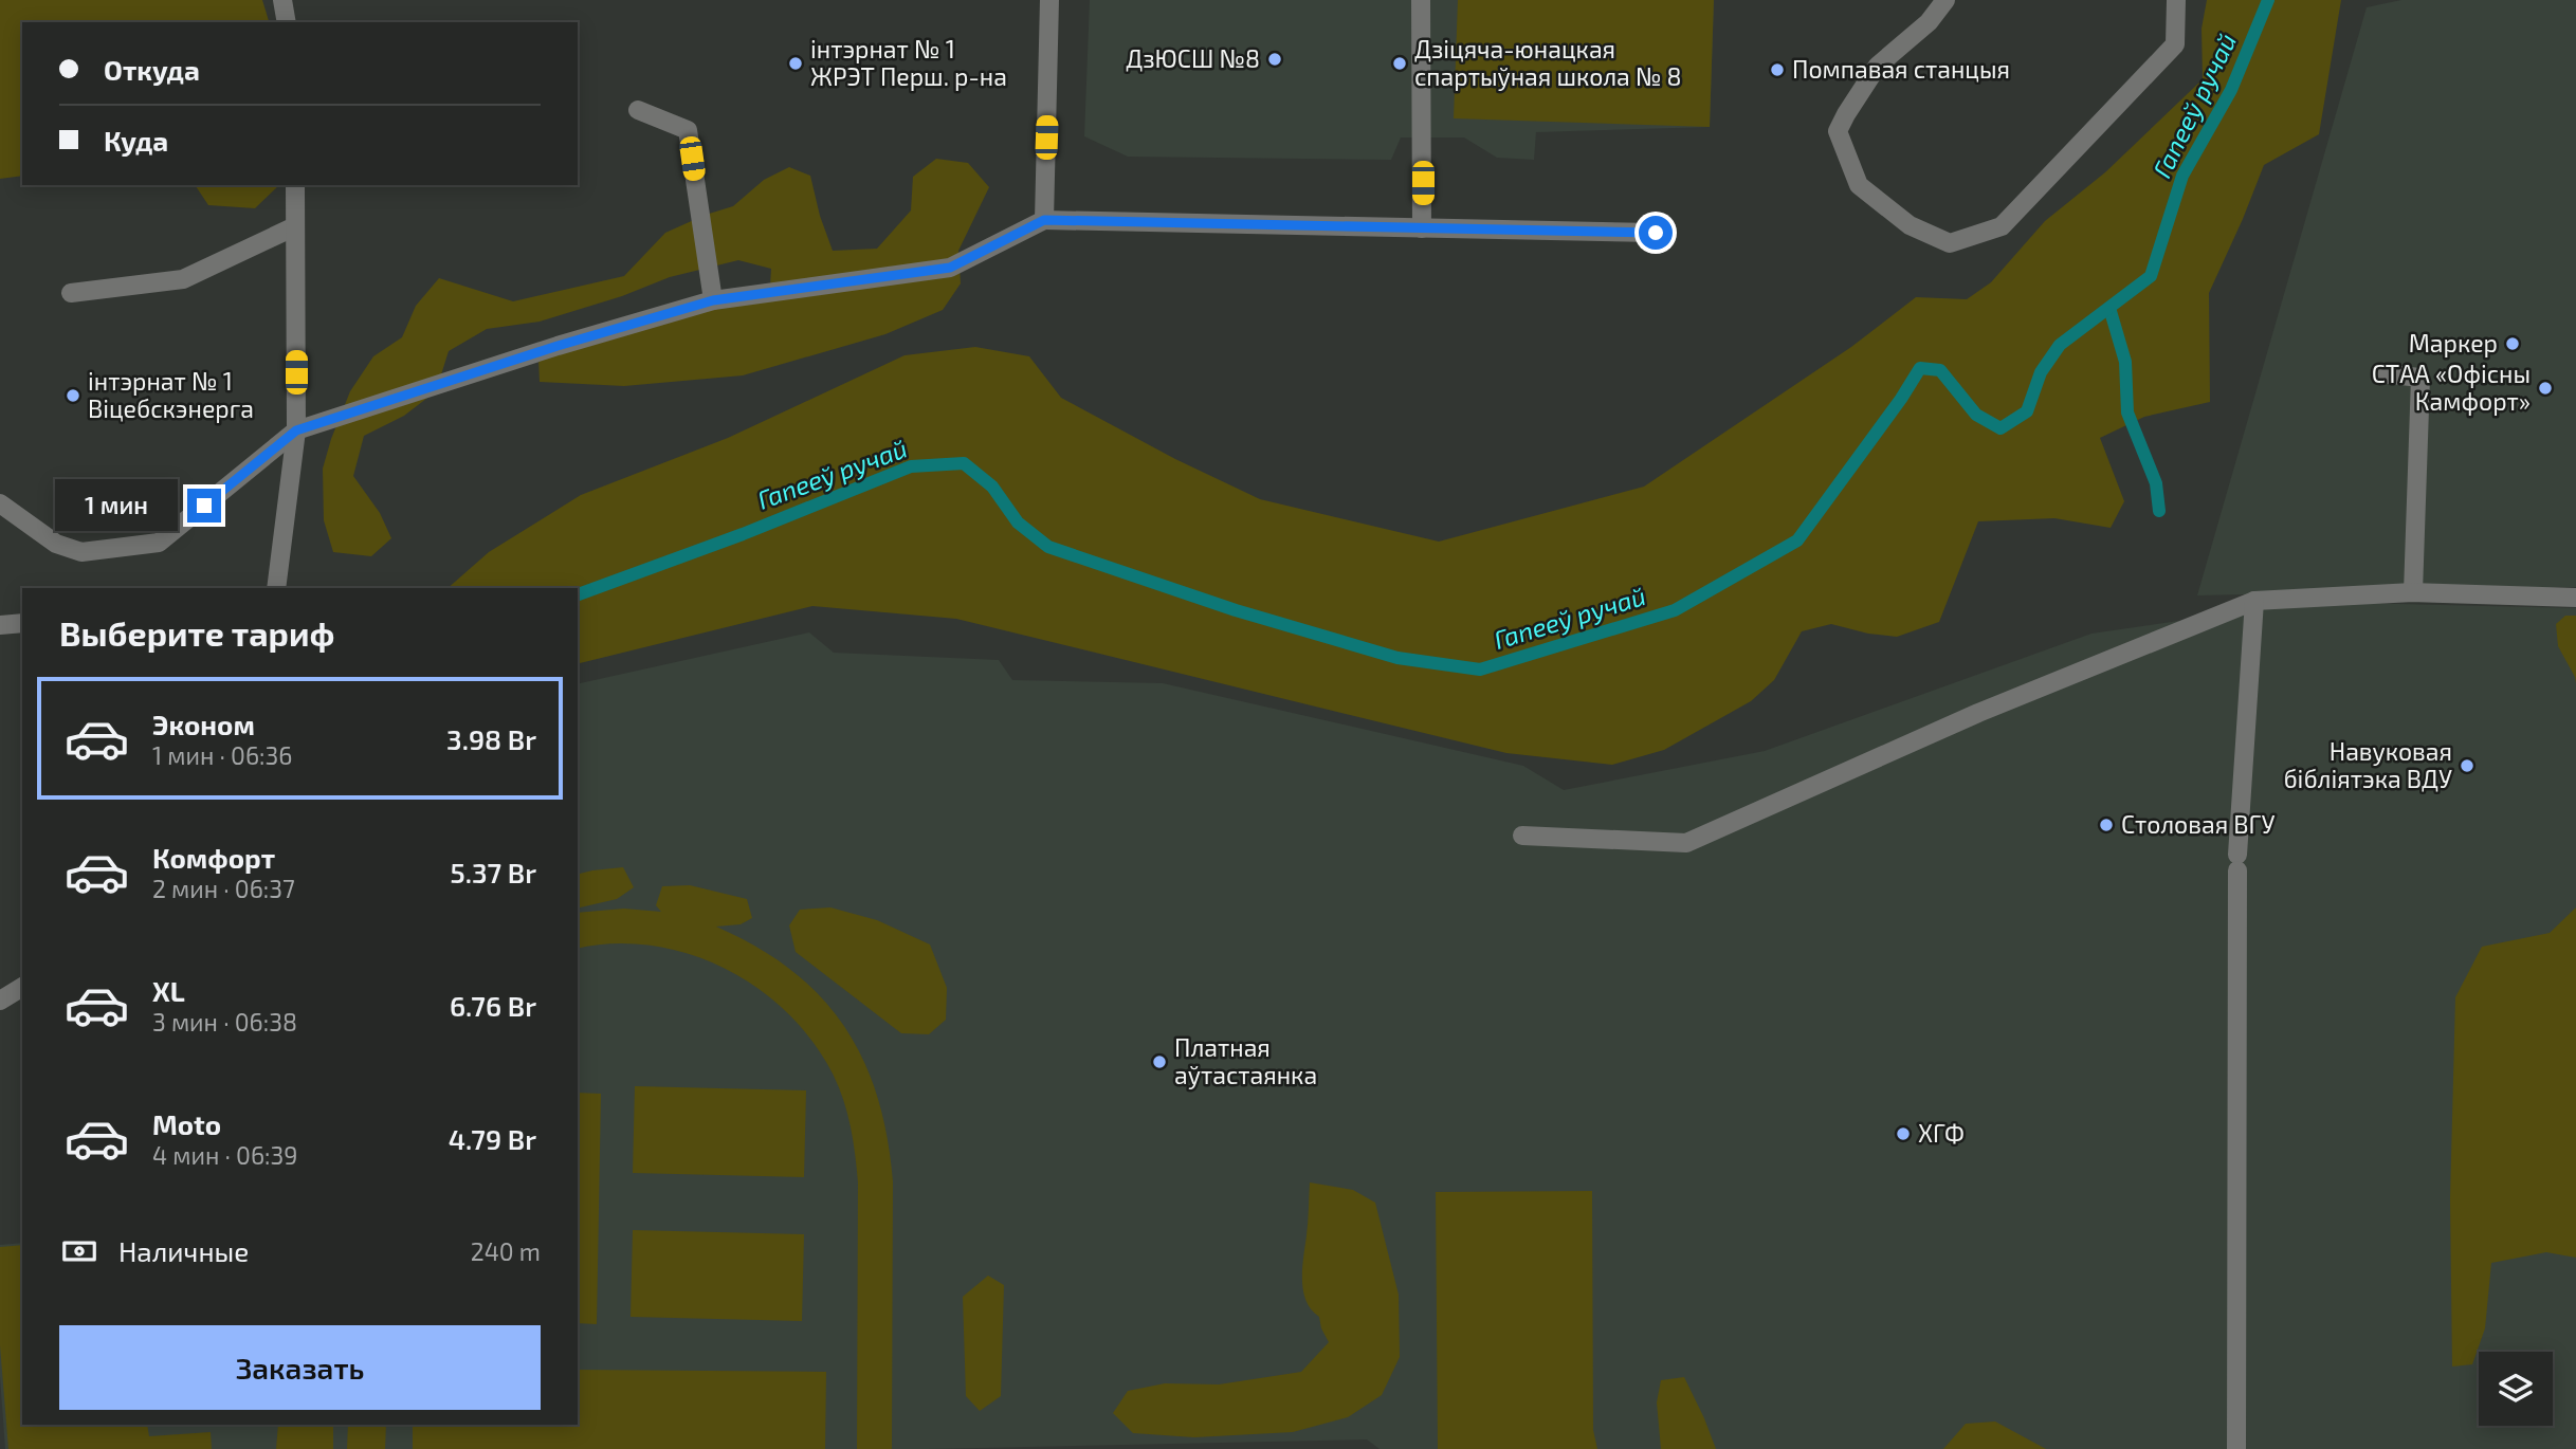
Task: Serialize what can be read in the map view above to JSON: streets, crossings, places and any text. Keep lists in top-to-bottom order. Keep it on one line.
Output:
{"water":["Гапееў ручай"],"places":["ДзЮСШ №8","інтэрнат № 1 ЖРЭТ Перш. р-на","Дзіцяча-юнацкая спартыўная школа № 8","Помпавая станцыя","Маркер","СТАА «Офісны Камфорт»","інтэрнат № 1 Віцебскэнерга","Навуковая бібліятэка ВДУ","Столовая ВГУ","Платная аўтастаянка","ХГФ"],"page":{"banner":["Откуда","Куда"],"bubble":"1 мин","heading":"Выберите тариф","list":[{"name":"Эконом","note":"1 мин · 06:36","value":"3.98 Br"},{"name":"Комфорт","note":"2 мин · 06:37","value":"5.37 Br"},{"name":"XL","note":"3 мин · 06:38","value":"6.76 Br"},{"name":"Moto","note":"4 мин · 06:39","value":"4.79 Br"}],"pay":["Наличные","240 m"],"buttons":"Заказать"}}
